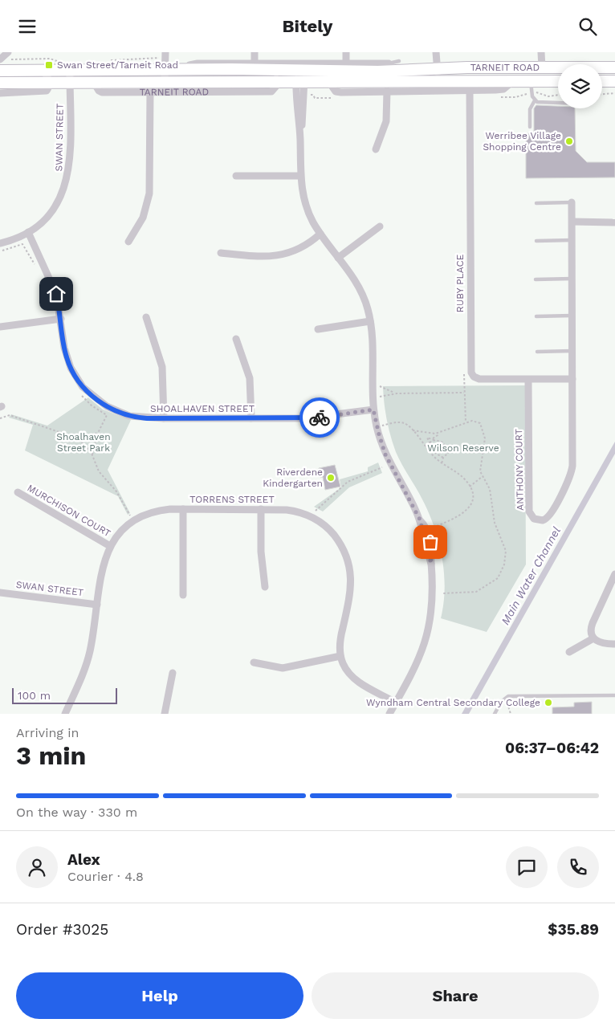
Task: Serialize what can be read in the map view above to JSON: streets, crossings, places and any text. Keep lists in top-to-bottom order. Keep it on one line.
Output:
{"streets":{"main road":["TARNEIT ROAD"],"street":["SWAN STREET","RUBY PLACE","SHOALHAVEN STREET","ANTHONY COURT","TORRENS STREET","MURCHISON COURT"]},"crossings":[["TARNEIT ROAD","SWAN STREET"],["TARNEIT ROAD","RUBY PLACE"],["SWAN STREET","SHOALHAVEN STREET"],["SWAN STREET","TORRENS STREET"],["RUBY PLACE","ANTHONY COURT"],["TORRENS STREET","MURCHISON COURT"]],"water":["Main Water Channel"],"parks":["Shoalhaven Street Park","Wilson Reserve"],"places":{"transit":["Swan Street/Tarneit Road"],"other":["Werribee Village Shopping Centre","Riverdene Kindergarten","Wyndham Central Secondary College"]},"scale_bar":"100 m","page":{"header":"Bitely","scale":"100 m","heading":["3 min","Arriving in","06:37–06:42"],"panel":["Alex","Courier · 4.8","Order #3025","$35.89"],"bar":"On the way · 330 m","buttons":["Help","Share"]}}
